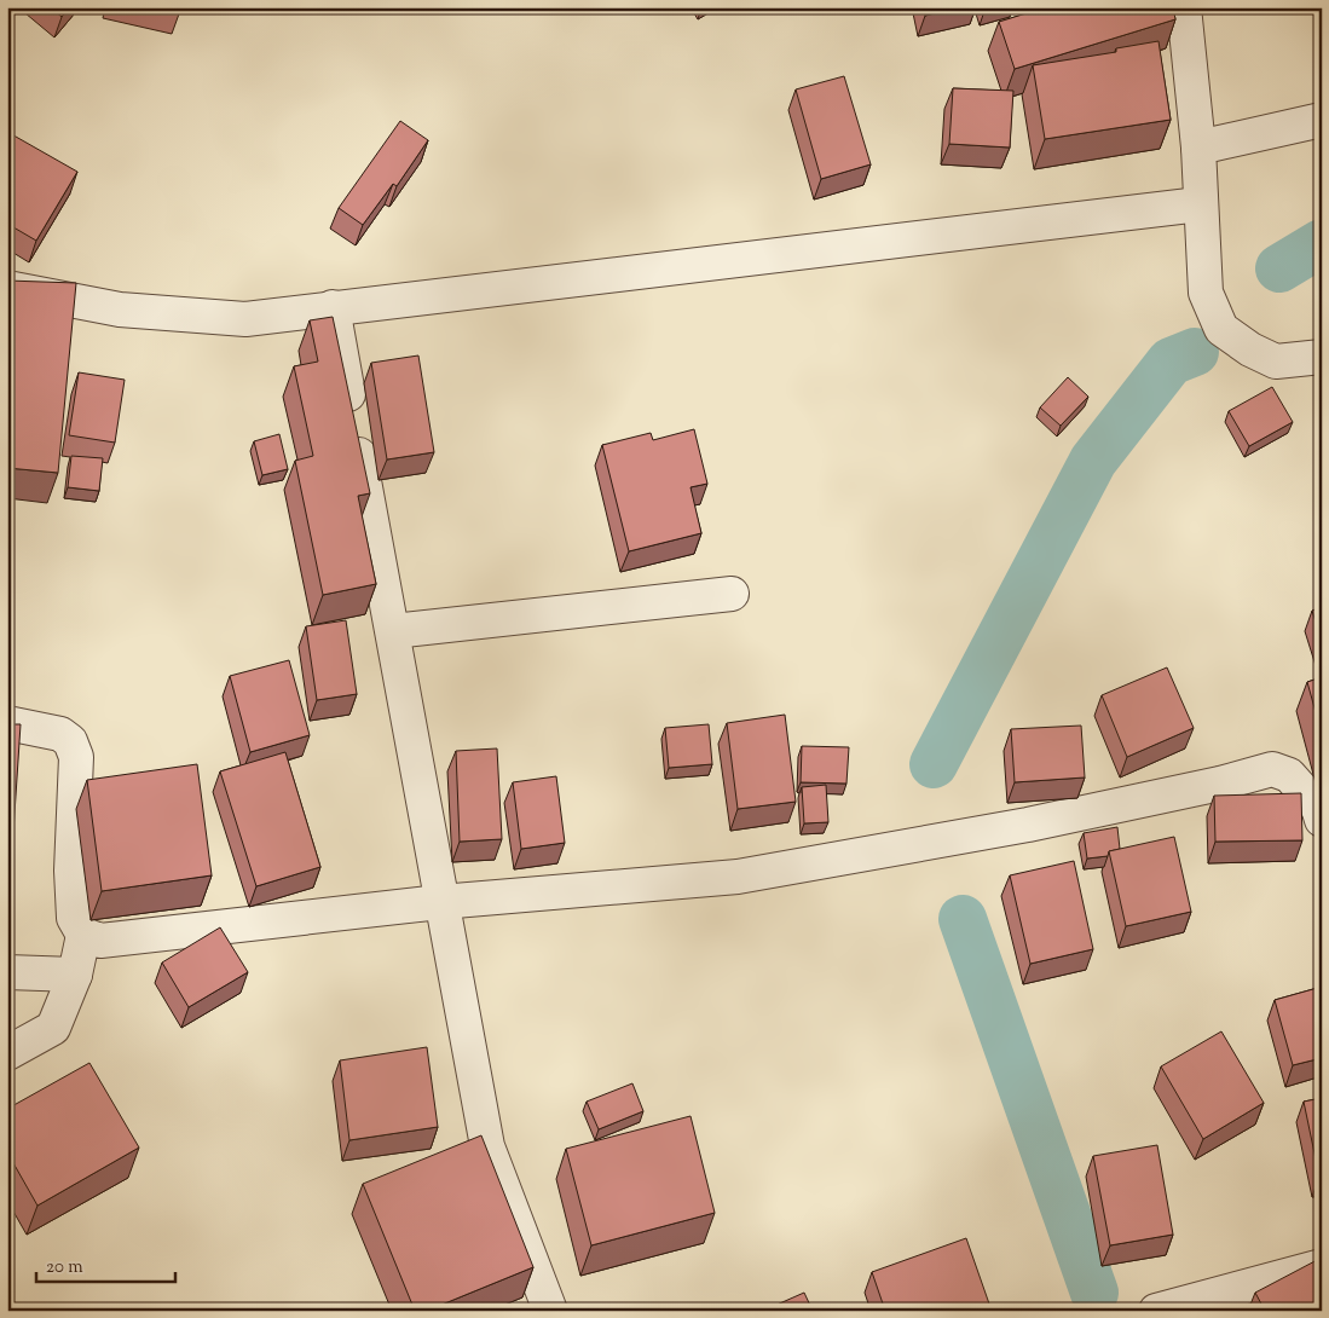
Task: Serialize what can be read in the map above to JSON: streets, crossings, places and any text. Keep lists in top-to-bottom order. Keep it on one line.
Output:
{"scale_bar":"20 m"}
